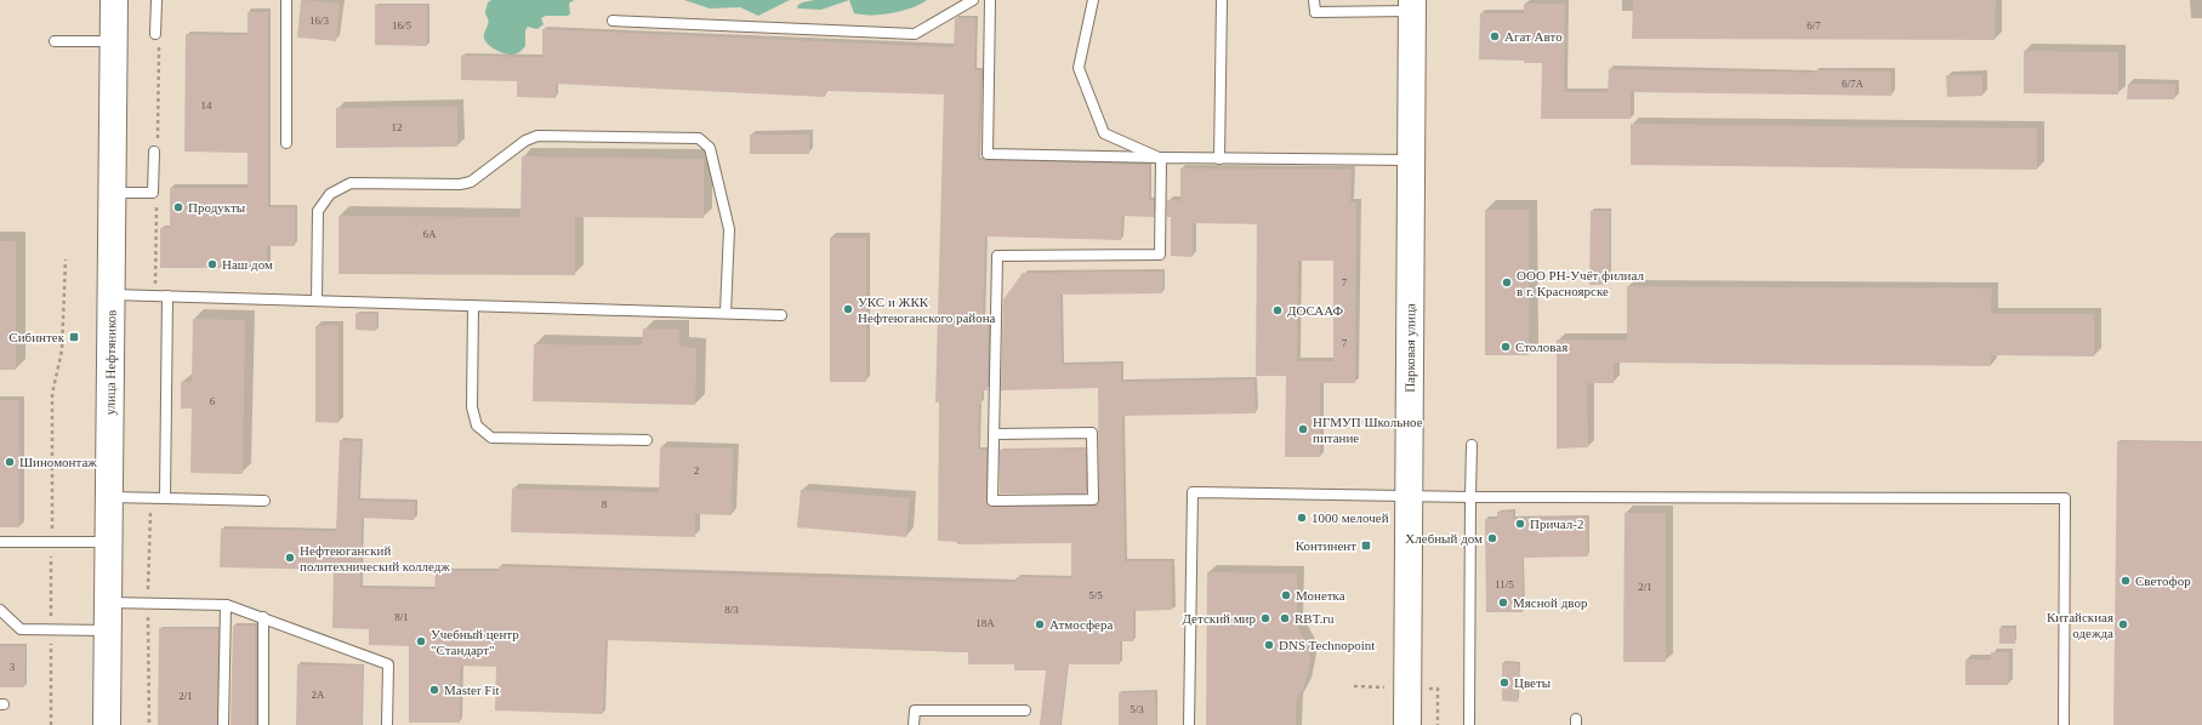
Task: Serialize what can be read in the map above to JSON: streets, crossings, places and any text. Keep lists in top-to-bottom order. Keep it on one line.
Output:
{"streets":{"main road":["Парковая улица","улица Нефтяников"]},"places":{"other":["Агат Авто","Продукты","Наш дом","ООО РН-Учёт филиал в г. Красноярске","УКС и ЖКК Нефтеюганского района","ДОСААФ","Столовая","НГМУП Школьное питание","Шиномонтаж","1000 мелочей","Причал-2","Хлебный дом","Нефтеюганский политехнический колледж","Светофор","Монетка","Мясной двор","Детский мир","RBT.ru","Атмосфера","Китайскиая одежда","Учебный центр \"Стандарт\"","DNS Technopoint","Цветы","Master Fit"],"transit":["Сибинтек","Континент"]},"house_numbers":["16/3","16/5","6/7","6/7А","14","12","6А","7","7","6","2","8","11/5","2/1","5/5","8/3","8/1","18А","3","2А","2/1","5/3"]}
